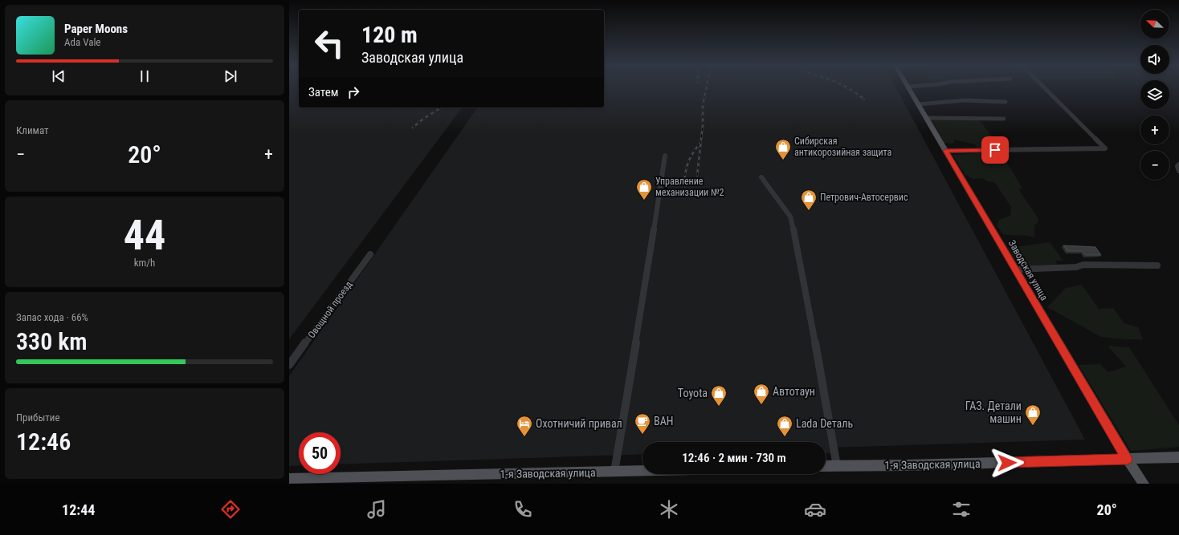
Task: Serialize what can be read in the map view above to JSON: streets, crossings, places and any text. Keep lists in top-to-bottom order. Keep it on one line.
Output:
{"streets":{"main road":["Заводская улица","1-я Заводская улица"],"street":["Овощной проезд"]},"crossings":[["Заводская улица","1-я Заводская улица"]],"places":{"shop":["Сибирская антикорозийная защита","Управление механизации №2","Петрович-Автосервис","Автотаун","Toyota","ГАЗ. Детали машин","Lada Dеталь"],"cafe":["ВАН"],"hotel":["Охотничий привал"]},"north":"top left","page":{"map_buttons":["+","−"],"turn":["120 m","Заводская улица"],"song":["Paper Moons","Ada Vale"],"then":"Затем","tile":["Климат",["44","km/h"],["Запас хода · 66%","330 km"],["Прибытие","12:46"]],"heat":["−","20°","+"],"limit":"50","trip":"12:46 · 2 мин · 730 m","tabs":["12:44","20°"]}}
